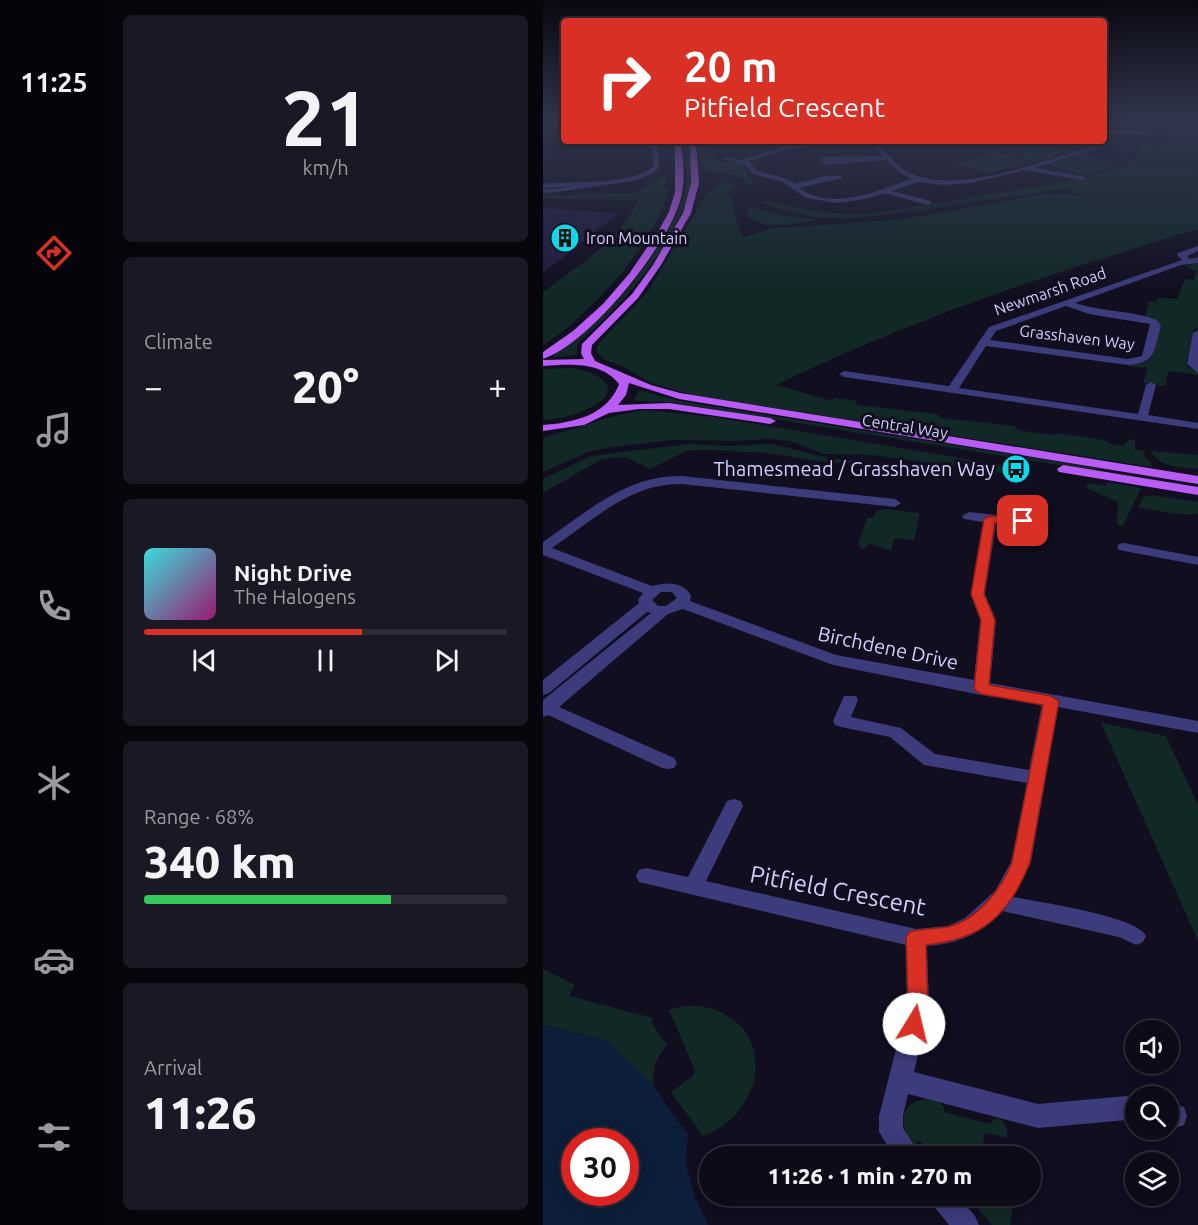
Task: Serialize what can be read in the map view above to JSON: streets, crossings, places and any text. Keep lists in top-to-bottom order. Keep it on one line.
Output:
{"streets":{"main road":["Central Way"],"street":["Newmarsh Road","Grasshaven Way","Birchdene Drive","Pitfield Crescent"]},"crossings":[["Newmarsh Road","Grasshaven Way"],["Birchdene Drive","Pitfield Crescent"]],"places":{"building":["Iron Mountain"],"bus stop":["Thamesmead / Grasshaven Way"]},"page":{"tabs":"11:25","tile":[["21","km/h"],"Climate",["Range · 68%","340 km"],["Arrival","11:26"]],"turn":["20 m","Pitfield Crescent"],"heat":["−","20°","+"],"song":["Night Drive","The Halogens"],"limit":"30","trip":"11:26 · 1 min · 270 m"}}
